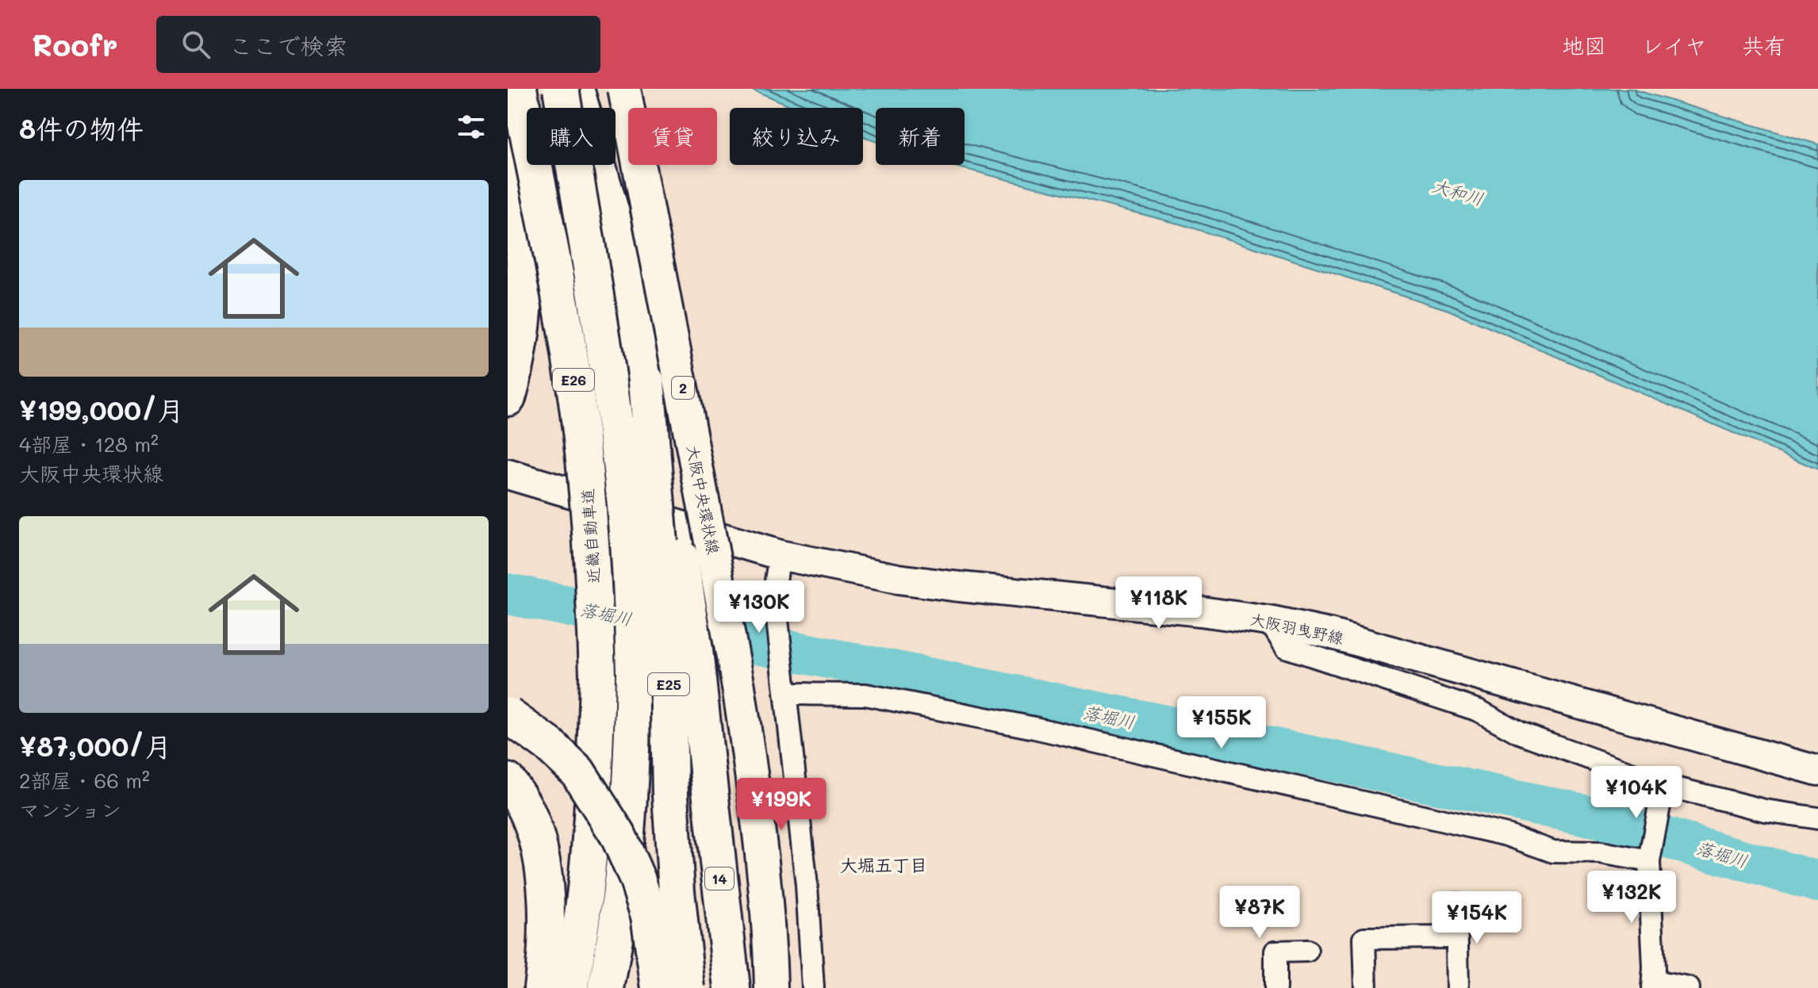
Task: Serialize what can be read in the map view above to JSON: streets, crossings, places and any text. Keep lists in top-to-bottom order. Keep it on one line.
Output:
{"streets":{"highway":["E26","近畿自動車道","E25","14"],"main road":["2","大阪中央環状線","大阪羽曳野線"]},"crossings":[["E25","14"]],"districts":["大堀五丁目"],"water":["大和川","落堀川"],"page":{"header":"Roofr","search":"ここで検索","nav":["地図","レイヤ","共有"],"heading":"8件の物件","chip":["購入","賃貸","絞り込み","新着"],"list":[{"name":"¥199,000/月","note":"4部屋 · 128 m² · 大阪中央環状線"},{"name":"¥87,000/月","note":"2部屋 · 66 m² · マンション"}],"price":["¥118K","¥130K","¥155K","¥104K","¥199K","¥132K","¥87K","¥154K"]}}
